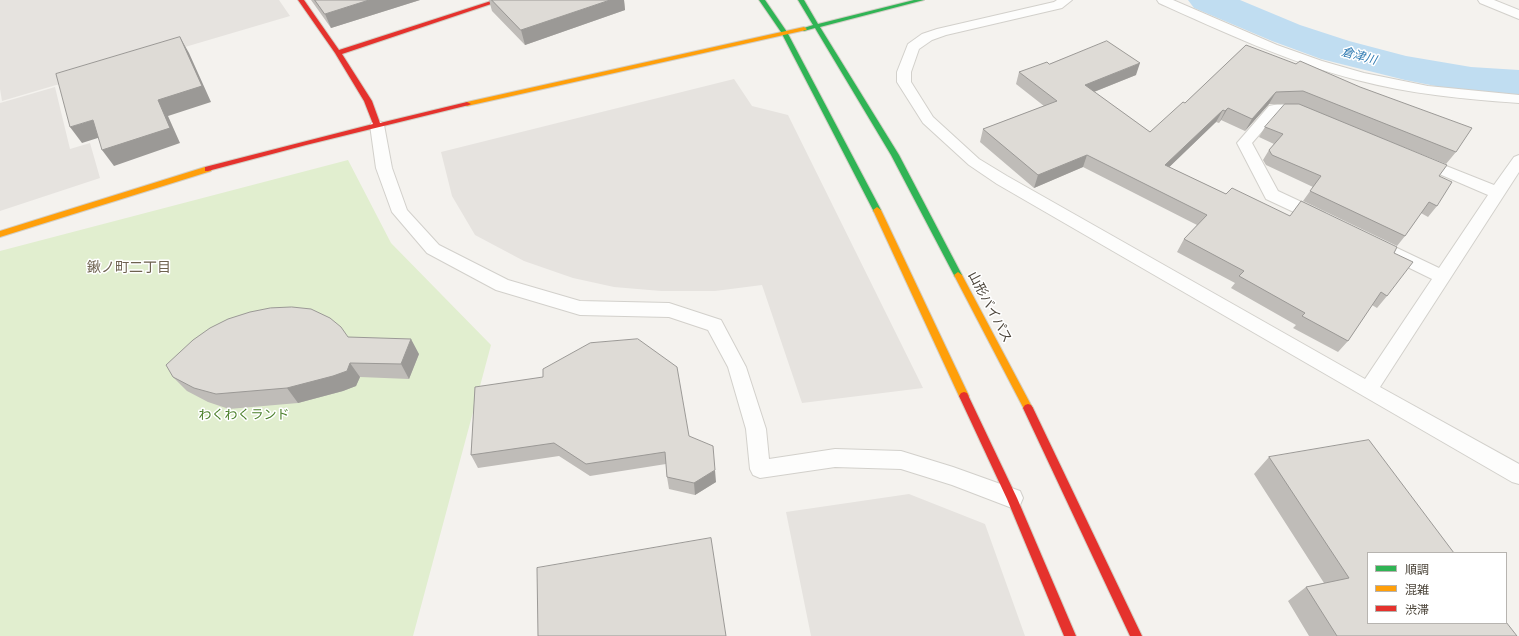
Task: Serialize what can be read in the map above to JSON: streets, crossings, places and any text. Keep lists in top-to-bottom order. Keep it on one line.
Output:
{"streets":{"main road":["山形バイパス"]},"districts":["鍬ノ町二丁目"],"water":["倉津川"],"parks":["わくわくランド"],"legend":["順調","混雑","渋滞"]}
